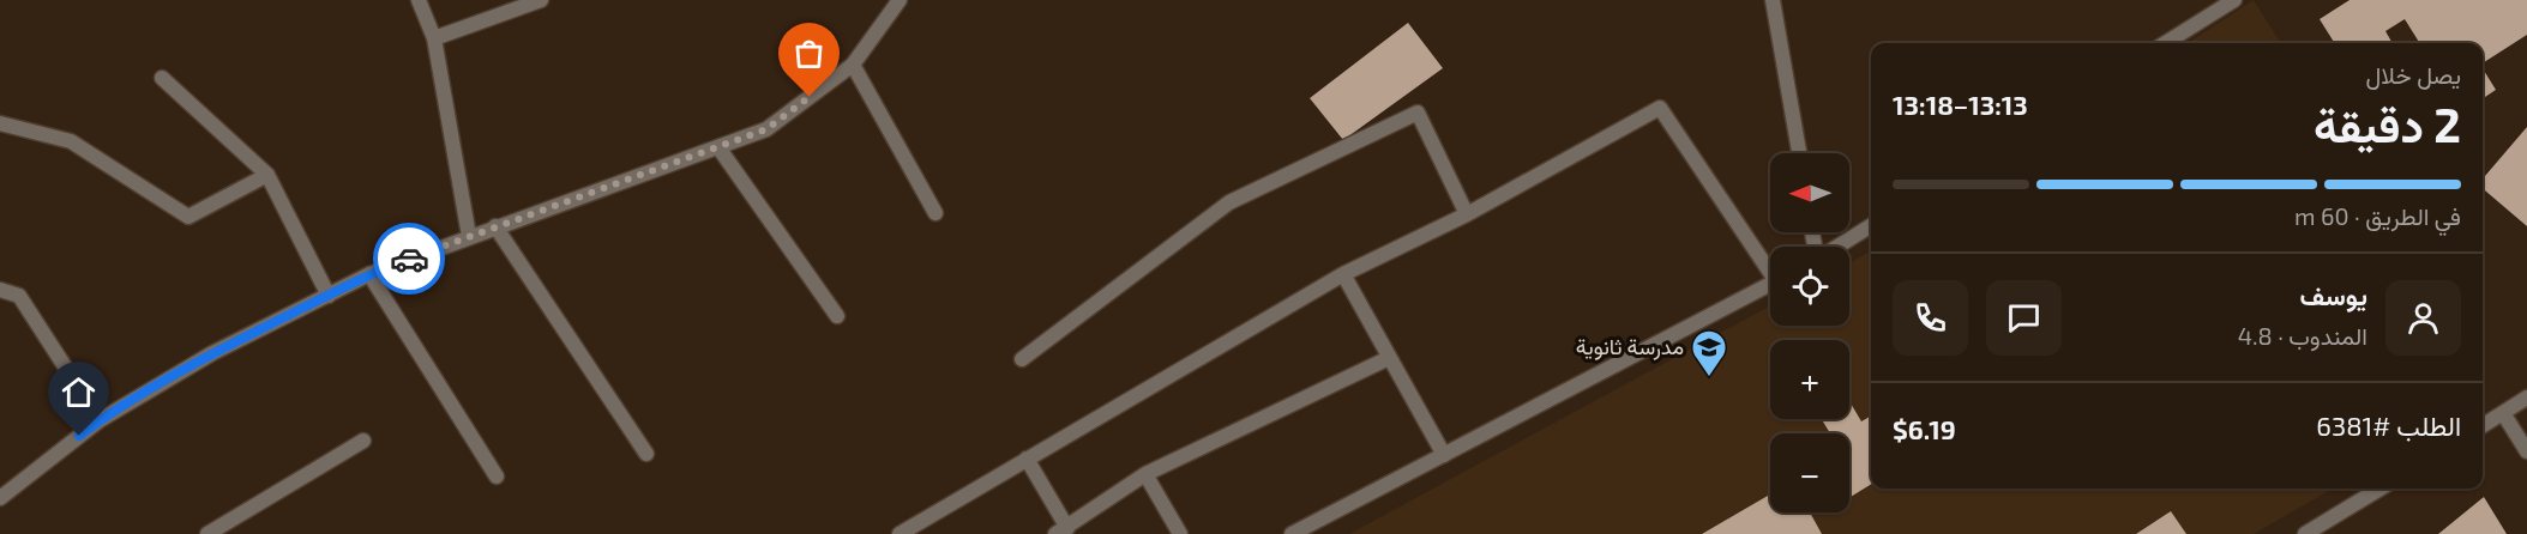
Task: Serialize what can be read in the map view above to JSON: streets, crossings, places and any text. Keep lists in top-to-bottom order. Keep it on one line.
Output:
{"places":{"school or university":["مدرسة ثانوية"]},"north":"left","page":{"heading":["2 دقيقة","يصل خلال","13:13–13:18"],"panel":["يوسف","المندوب · 4.8","الطلب #6381","$6.19"],"map_buttons":["+","−"],"bar":"في الطريق · 60 m"}}
